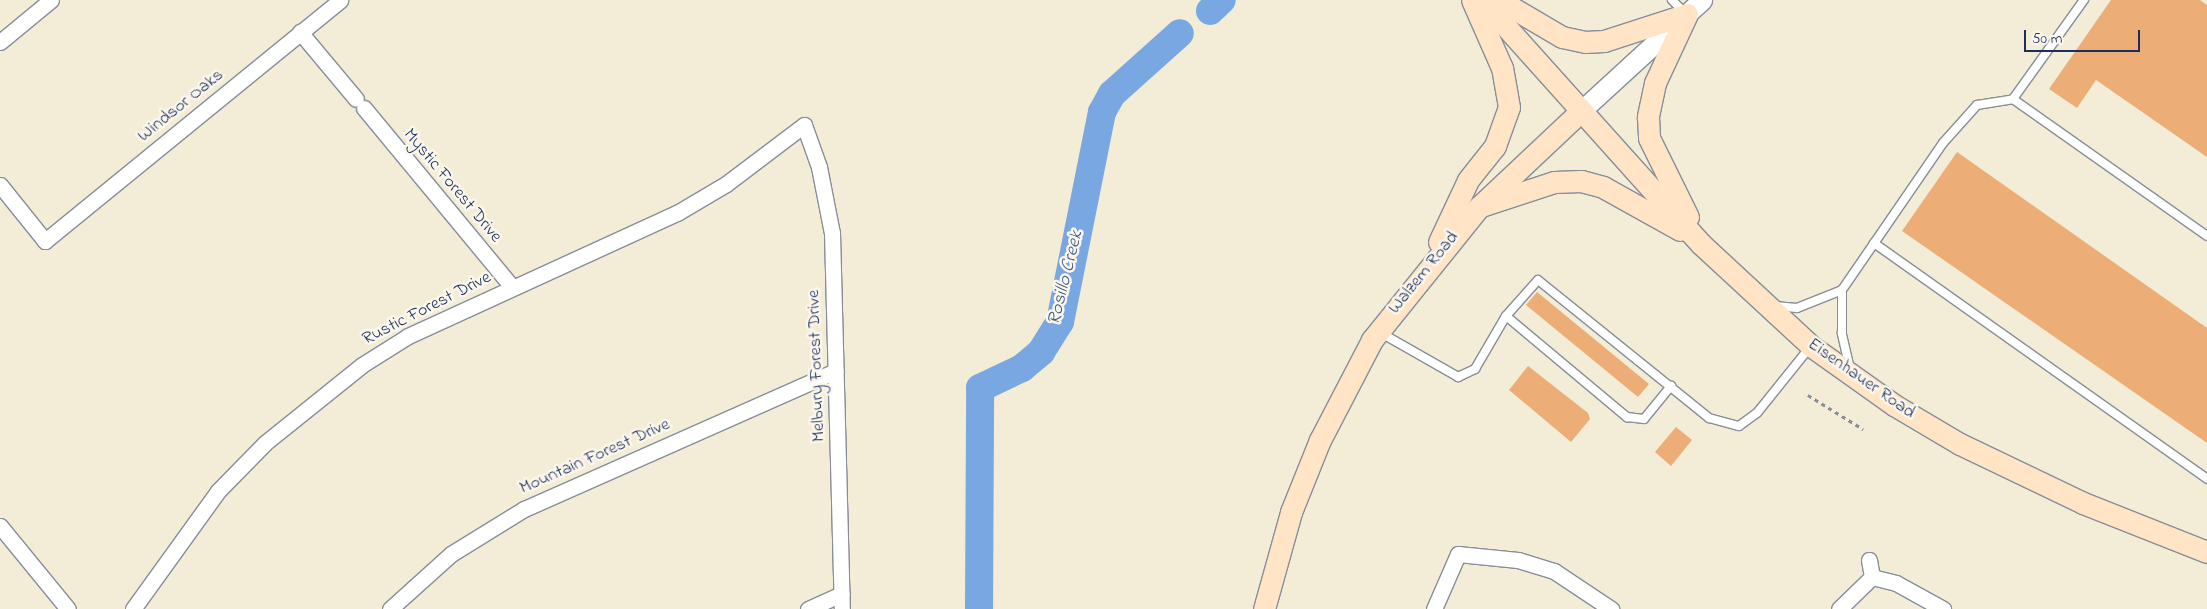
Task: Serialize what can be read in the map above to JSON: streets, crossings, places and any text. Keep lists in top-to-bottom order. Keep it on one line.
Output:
{"streets":{"main road":["Walzem Road","Eisenhauer Road"],"street":["Windsor Oaks","Mystic Forest Drive","Rustic Forest Drive","Melbury Forest Drive","Mountain Forest Drive"]},"crossings":[["Windsor Oaks","Mystic Forest Drive"],["Mystic Forest Drive","Rustic Forest Drive"],["Walzem Road","Eisenhauer Road"],["Rustic Forest Drive","Melbury Forest Drive"],["Melbury Forest Drive","Mountain Forest Drive"]],"water":["Rosillo Creek"],"scale_bar":"50 m"}
